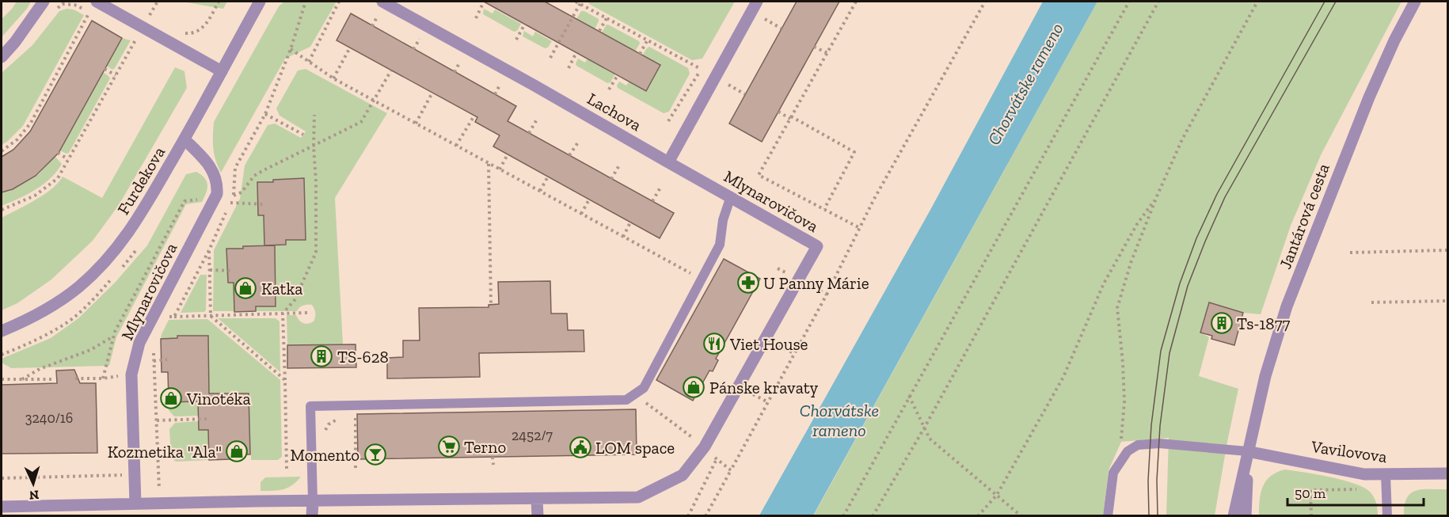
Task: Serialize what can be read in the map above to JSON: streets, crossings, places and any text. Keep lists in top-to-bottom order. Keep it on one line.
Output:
{"streets":{"street":["Lachova","Furdekova","Mlynarovičova","Jantárová cesta","Vavilovova"]},"crossings":[["Lachova","Mlynarovičova"],["Jantárová cesta","Vavilovova"]],"water":["Chorvátske rameno"],"places":{"pharmacy":["U Panny Márie"],"shop":["Katka","Pánske kravaty","Vinotéka","Kozmetika \"Ala\""],"building":["Ts-1877","TS-628"],"restaurant":["Viet House"],"supermarket":["Terno"],"public building":["LOM space"],"bar":["Momento"]},"house_numbers":["3240/16","2452/7"],"scale_bar":"50 m","north":"bottom"}
